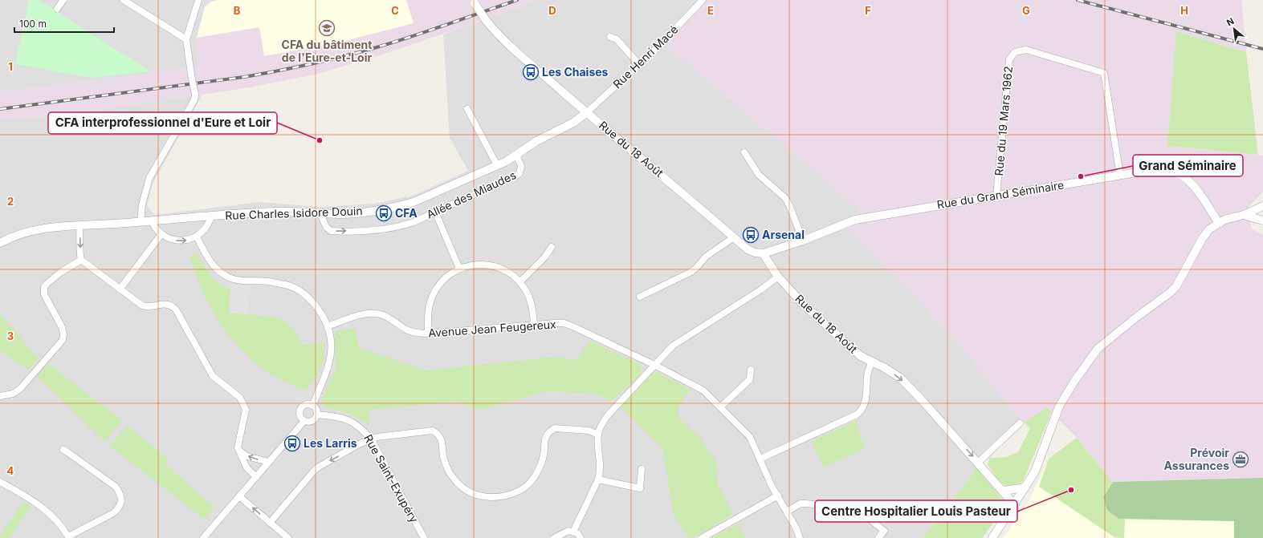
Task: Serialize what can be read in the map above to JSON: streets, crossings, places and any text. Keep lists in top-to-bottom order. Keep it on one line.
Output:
{"streets":{"street":["Rue Henri Macé","Rue du 19 Mars 1962","Rue du 18 Août","Allée des Miaudes","Rue du Grand Séminaire","Rue Charles Isidore Douin","Avenue Jean Feugereux","Rue Saint-Exupéry"]},"crossings":[["Rue Henri Macé","Rue du 18 Août"],["Rue Henri Macé","Rue Charles Isidore Douin"],["Rue du 19 Mars 1962","Rue du Grand Séminaire"],["Rue du 18 Août","Rue du Grand Séminaire"],["Rue du 18 Août","Rue Charles Isidore Douin"],["Allée des Miaudes","Rue Charles Isidore Douin"]],"one_way":["Allée des Miaudes"],"places":{"school or university":["CFA du bâtiment de l'Eure-et-Loir"],"bus stop":["Les Chaises","CFA","Arsenal","Les Larris"],"other":["CFA interprofessionnel d'Eure et Loir","Grand Séminaire","Centre Hospitalier Louis Pasteur"],"office":["Prévoir Assurances"]},"scale_bar":"100 m","north":"top left","grid":{"columns":["B","C","D","E","F","G","H"],"rows":["1","2","3","4"]}}
